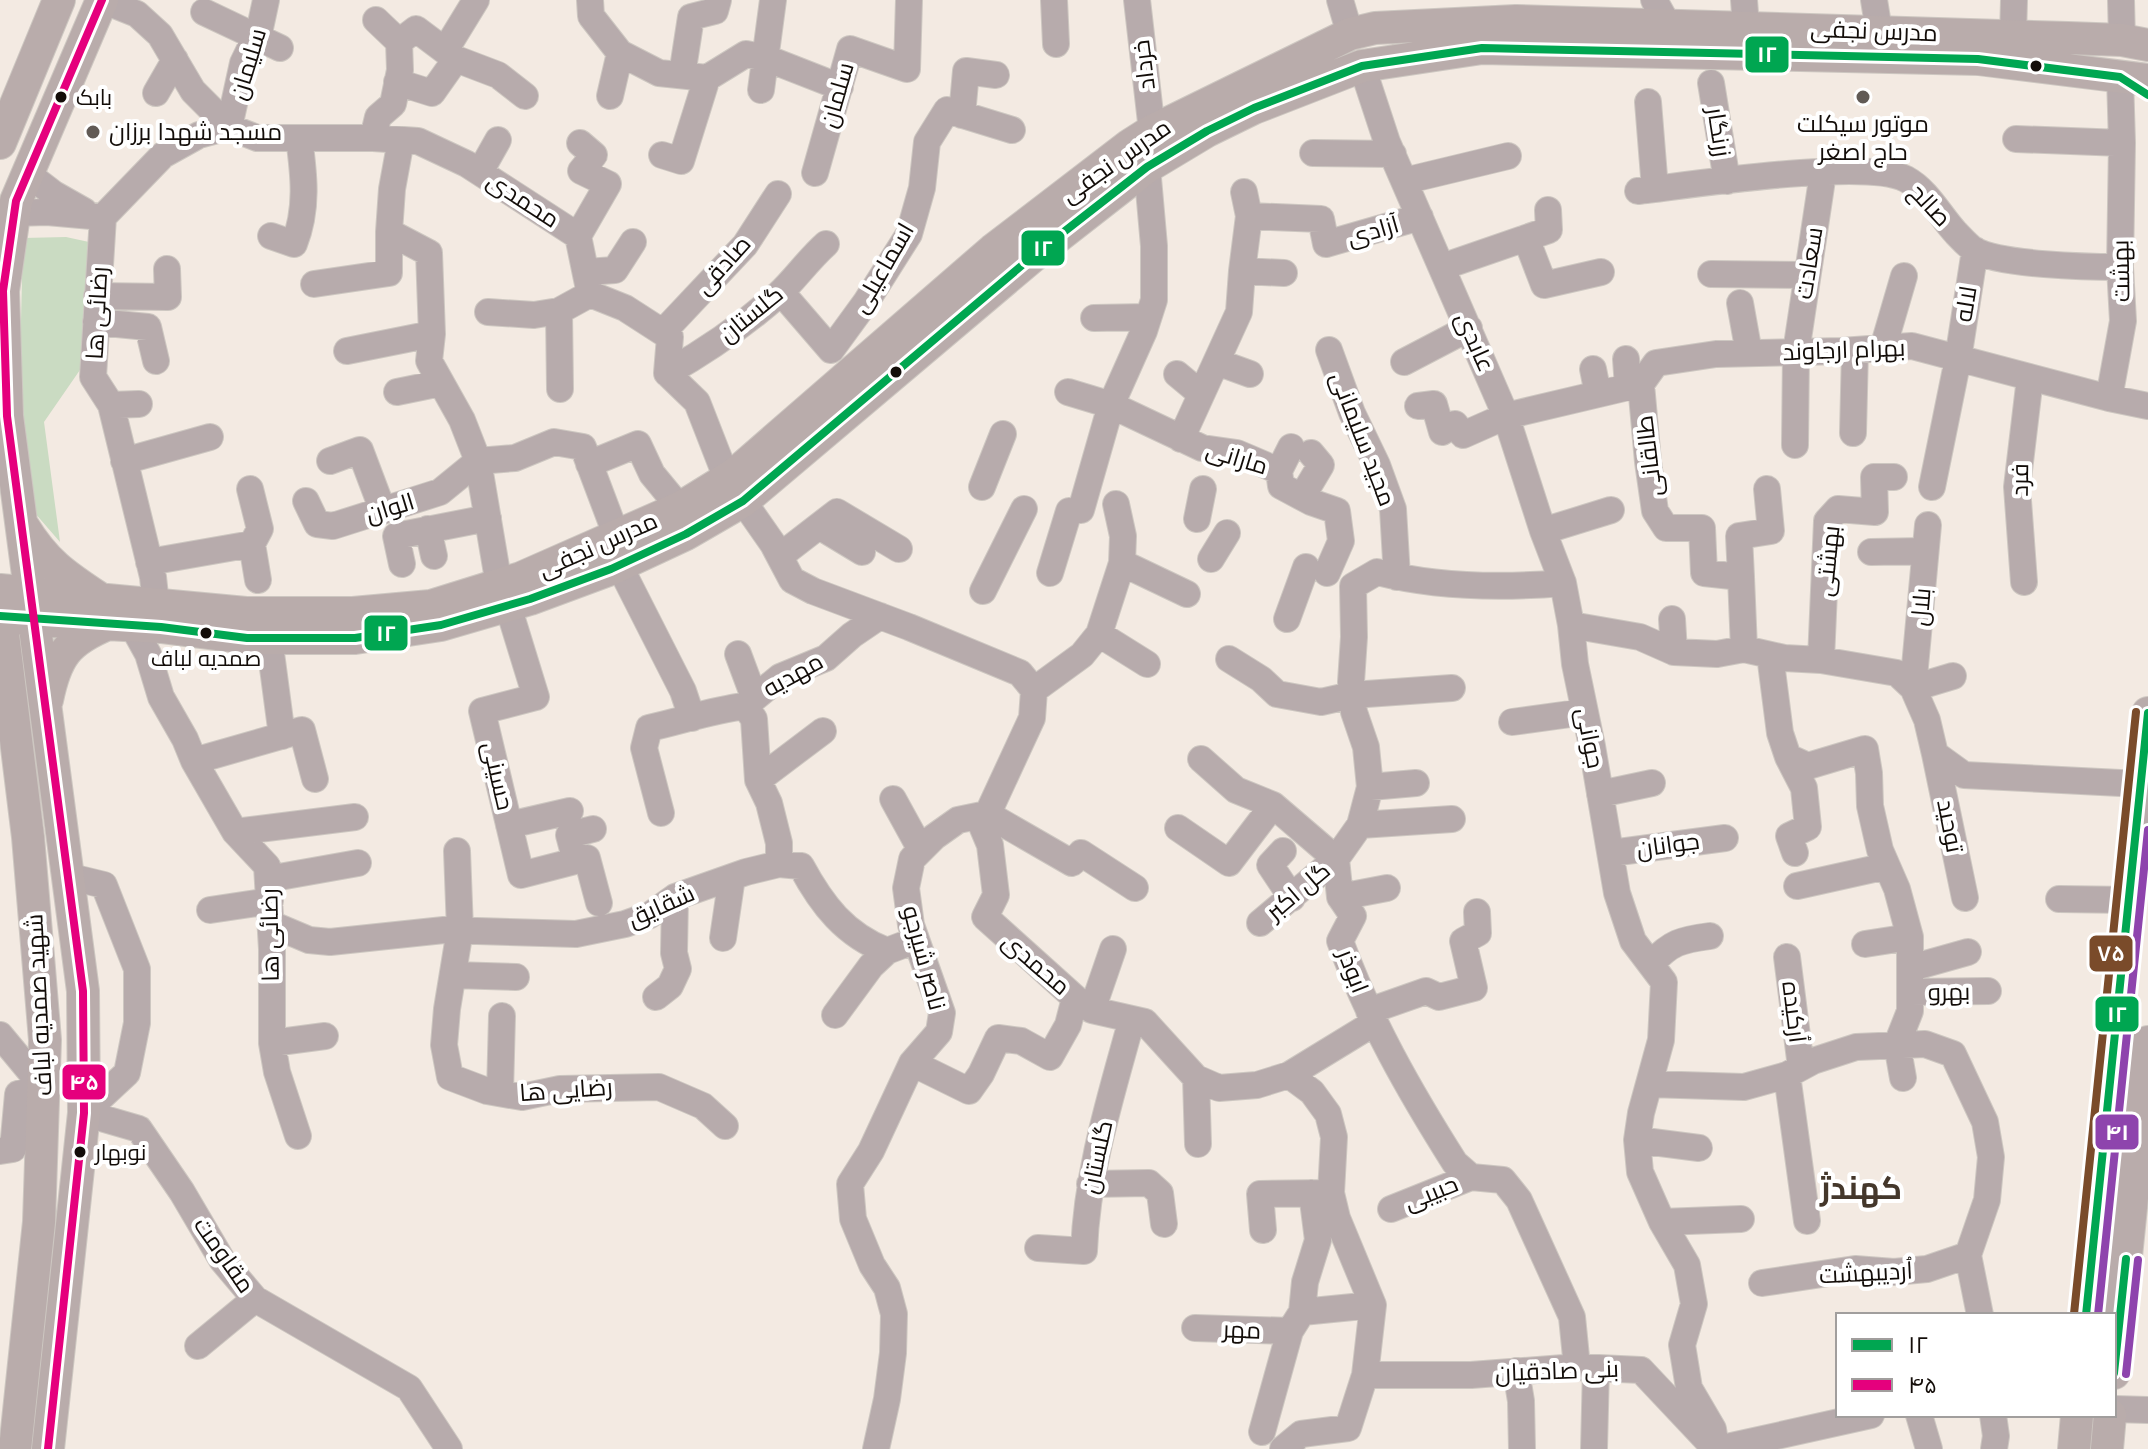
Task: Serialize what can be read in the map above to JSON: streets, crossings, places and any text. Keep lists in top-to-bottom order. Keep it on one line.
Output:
{"streets":{"main road":["مدرس نجفی","شهید صمدیه لباف"],"street":["سلیمان","خرداد","سلمان","زرنگار","محمدی","صالح","آزادی","سعادت","صادقی","اسماعیلی","بهشت","لاله","رضائی ها","گلستان","عابدی","بهرام ارجاوند","مجید سلیمانی","طالقانی","مارانی","فرد","الوان","بهشتی","بلال","مهدیه","جوانی","حسینی","توحید","جوانان","گل اکبر","شقایق","ناصر شیرجو","ابوذر","بهرو","اُرکیده","رضایی ها","حبیبی","مقاومت","اُردیبهشت","مهر","بنی صادقیان"]},"crossings":[["مدرس نجفی","خرداد"],["مدرس نجفی","بهشت"],["مدرس نجفی","رضائی ها"],["مدرس نجفی","عابدی"],["مدرس نجفی","حسینی"],["مدرس نجفی","شهید صمدیه لباف"],["زرنگار","صالح"],["محمدی","گلستان"],["محمدی","ناصر شیرجو"],["صالح","سعادت"],["صالح","لاله"],["آزادی","عابدی"],["سعادت","بهرام ارجاوند"],["اسماعیلی","گلستان"],["بهشت","بهرام ارجاوند"],["لاله","بهرام ارجاوند"],["رضائی ها","شقایق"],["عابدی","جوانی"],["بهرام ارجاوند","طالقانی"],["بهرام ارجاوند","فرد"],["الوان","حسینی"],["جوانی","جوانان"],["جوانی","بنی صادقیان"],["گل اکبر","ابوذر"],["شقایق","رضایی ها"],["ابوذر","حبیبی"],["شهید صمدیه لباف","مقاومت"]],"districts":["کهندژ"],"places":["بابک","موتور سیکلت حاج اصغر","مسجد شهدا برزان","صمدیه لباف","نوبهار"],"lines":["transit line ۴۵","transit line ۱۲","transit line ۷۵","transit line ۴۱"],"legend":["۱۲","۴۵"]}
